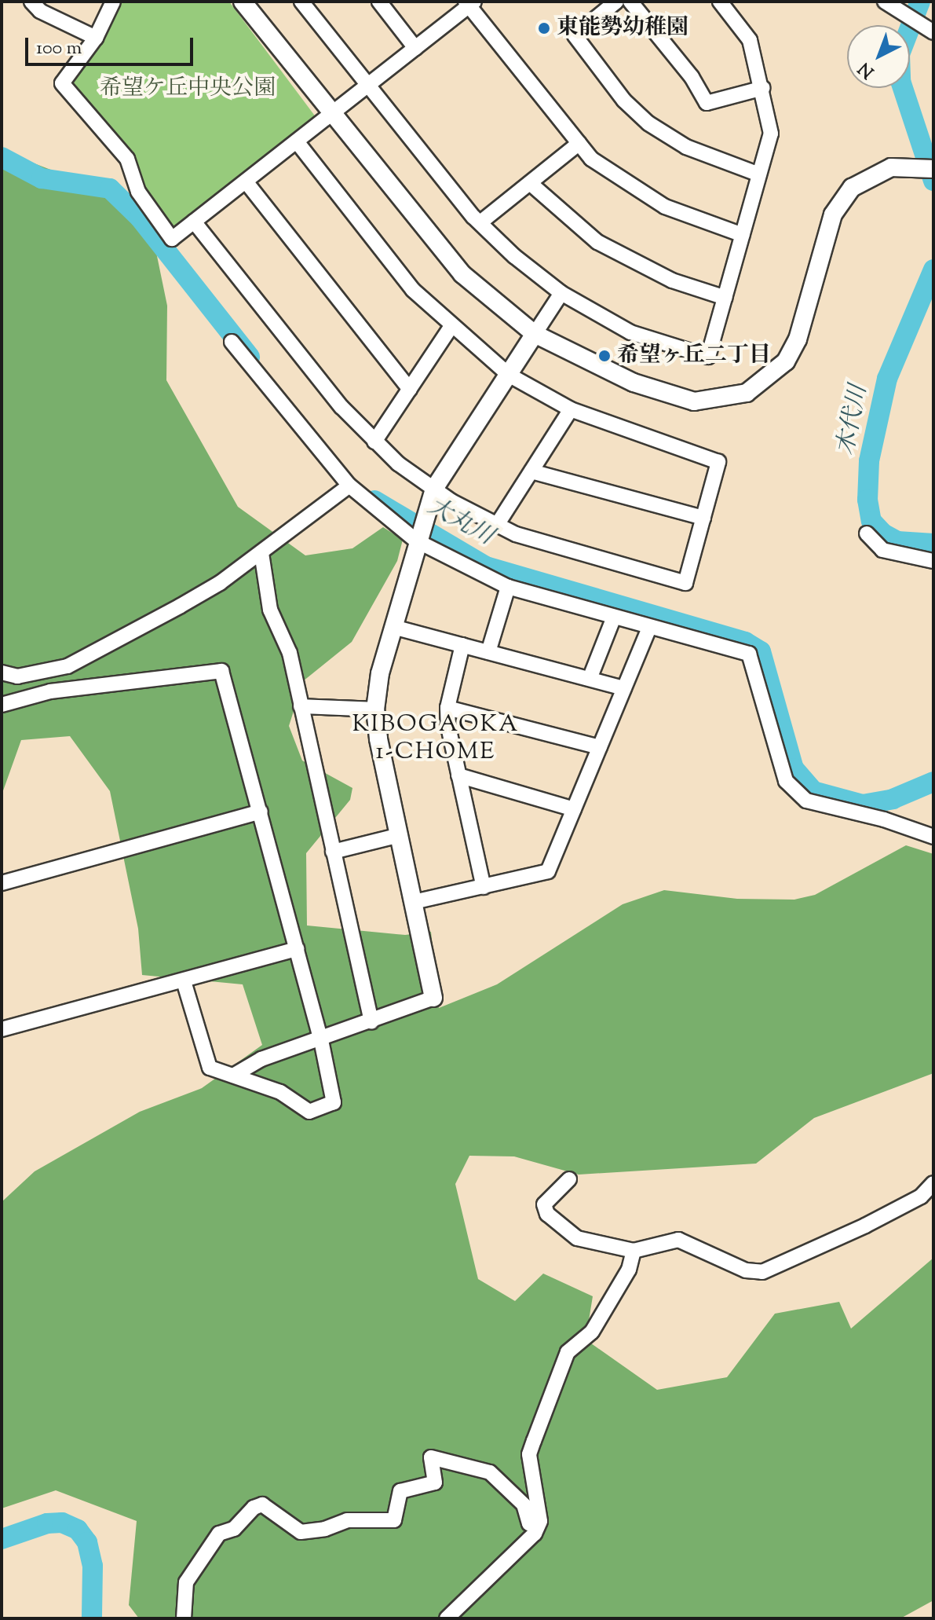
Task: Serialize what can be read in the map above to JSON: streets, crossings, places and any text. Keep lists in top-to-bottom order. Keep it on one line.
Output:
{"districts":["KIBOGAOKA 1-CHOME"],"water":["木代川","大丸川"],"parks":["希望ケ丘中央公園"],"places":["東能勢幼稚園","希望ヶ丘二丁目"],"scale_bar":"100 m","north":"bottom left"}
